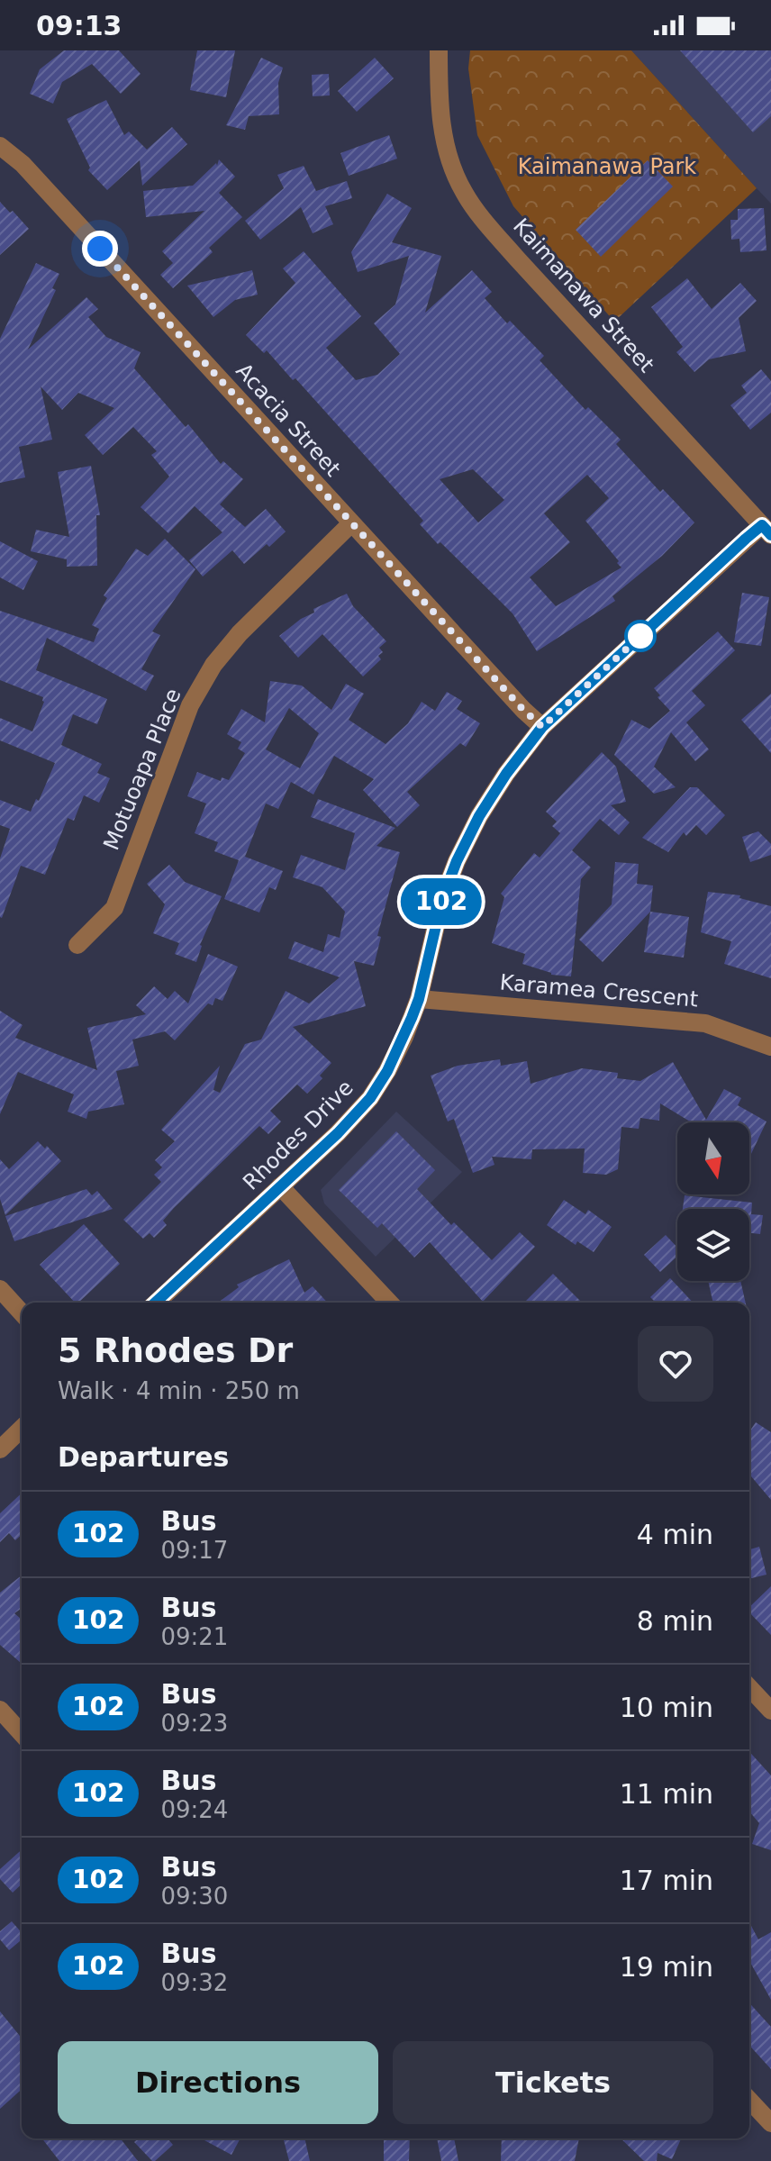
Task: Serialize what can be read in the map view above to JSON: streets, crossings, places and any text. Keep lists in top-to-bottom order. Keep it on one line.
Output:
{"streets":{"street":["Kaimanawa Street","Acacia Street","Motuoapa Place","Karamea Crescent","Rhodes Drive"]},"crossings":[["Kaimanawa Street","Rhodes Drive"],["Acacia Street","Motuoapa Place"],["Acacia Street","Rhodes Drive"],["Karamea Crescent","Rhodes Drive"]],"parks":["Kaimanawa Park"],"lines":["bus line 102"],"north":"bottom","page":{"status":"09:13","on_map":"102","heading":[["5 Rhodes Dr","Walk · 4 min · 250 m"],"Departures"],"list":[{"mark":"102","name":"Bus","note":"09:17","value":"4 min"},{"mark":"102","name":"Bus","note":"09:21","value":"8 min"},{"mark":"102","name":"Bus","note":"09:23","value":"10 min"},{"mark":"102","name":"Bus","note":"09:24","value":"11 min"},{"mark":"102","name":"Bus","note":"09:30","value":"17 min"},{"mark":"102","name":"Bus","note":"09:32","value":"19 min"}],"buttons":["Directions","Tickets"]}}
